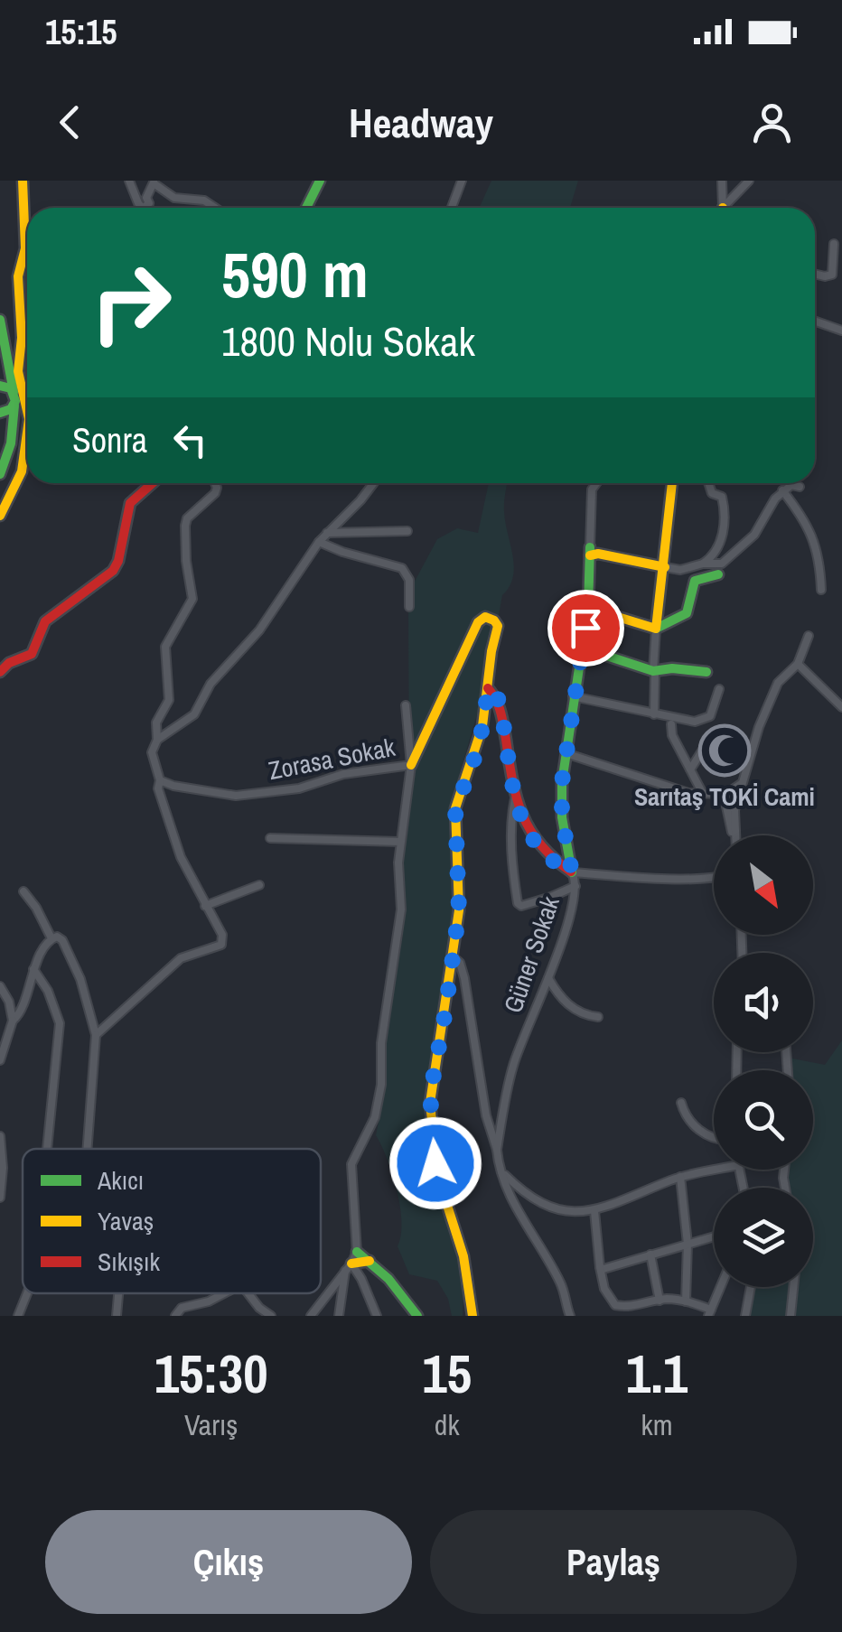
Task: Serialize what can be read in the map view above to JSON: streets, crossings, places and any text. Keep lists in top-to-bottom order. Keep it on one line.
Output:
{"streets":{"street":["Zorasa Sokak","Güner Sokak"]},"places":{"mosque":["Sarıtaş TOKİ Cami"]},"legend":["Akıcı","Yavaş","Sıkışık"],"north":"bottom right","page":{"status":"15:15","header":"Headway","turn":["590 m","1800 Nolu Sokak"],"then":"Sonra","eta":["15:30","Varış","15","dk","1.1","km"],"buttons":["Çıkış","Paylaş"]}}
